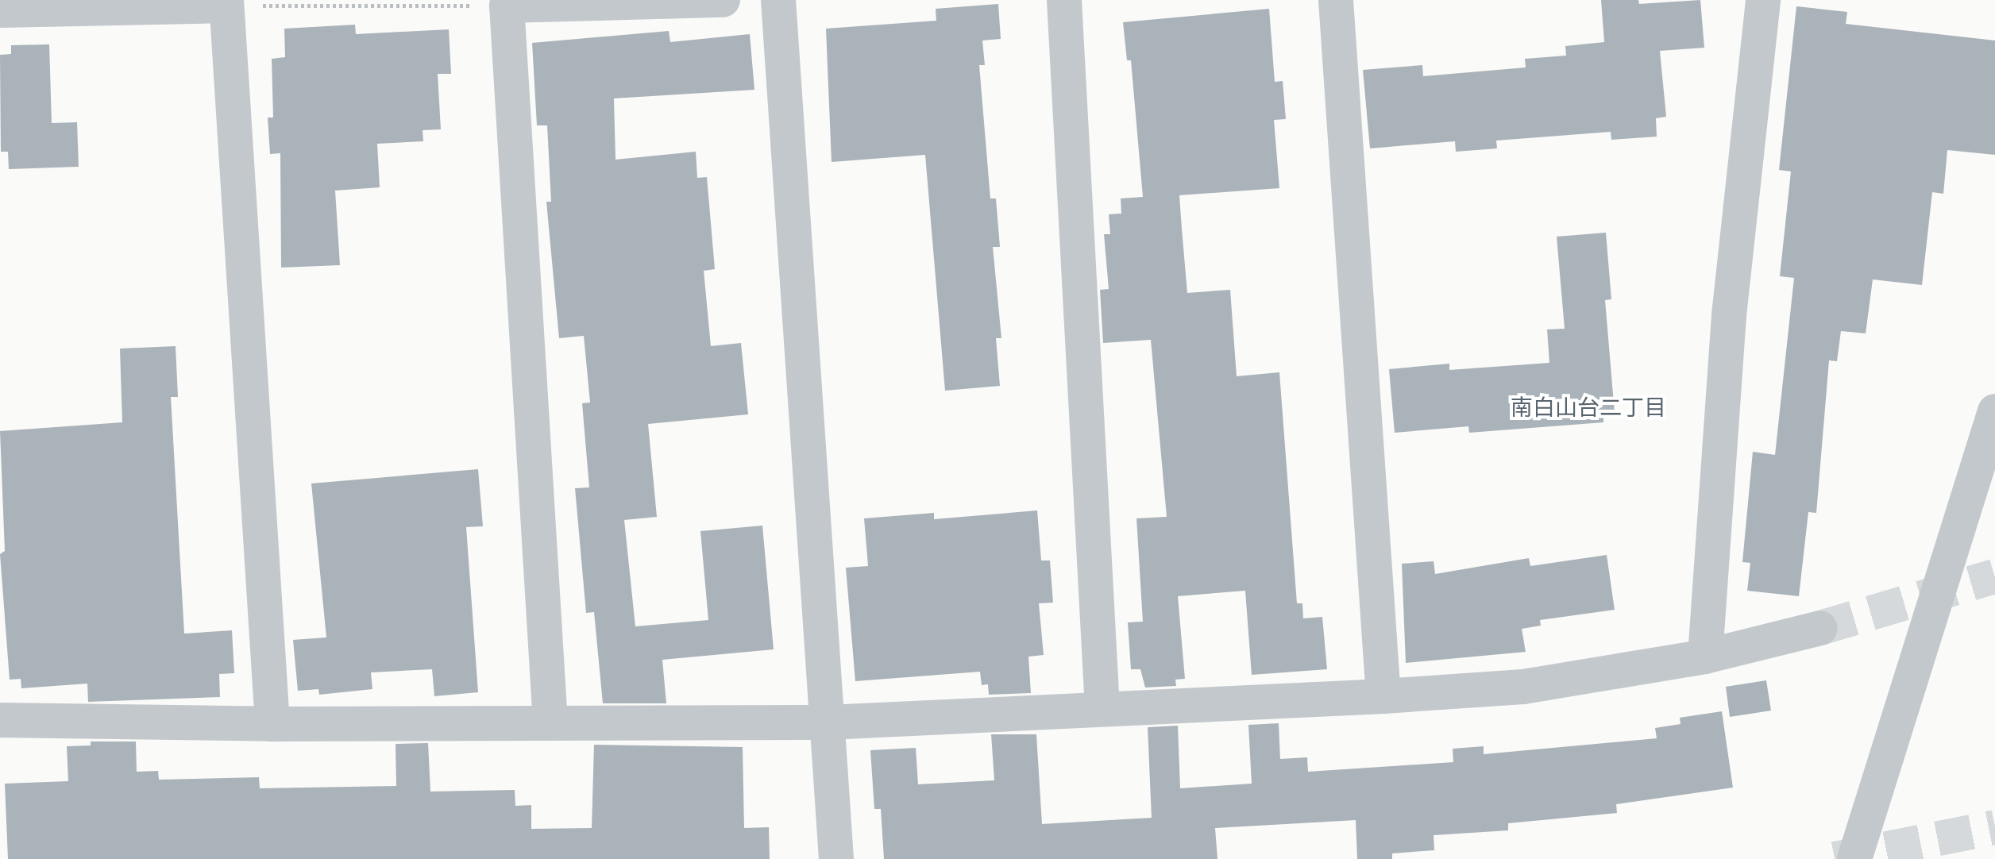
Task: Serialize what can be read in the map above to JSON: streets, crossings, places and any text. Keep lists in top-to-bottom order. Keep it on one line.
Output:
{"districts":["南白山台二丁目"]}
